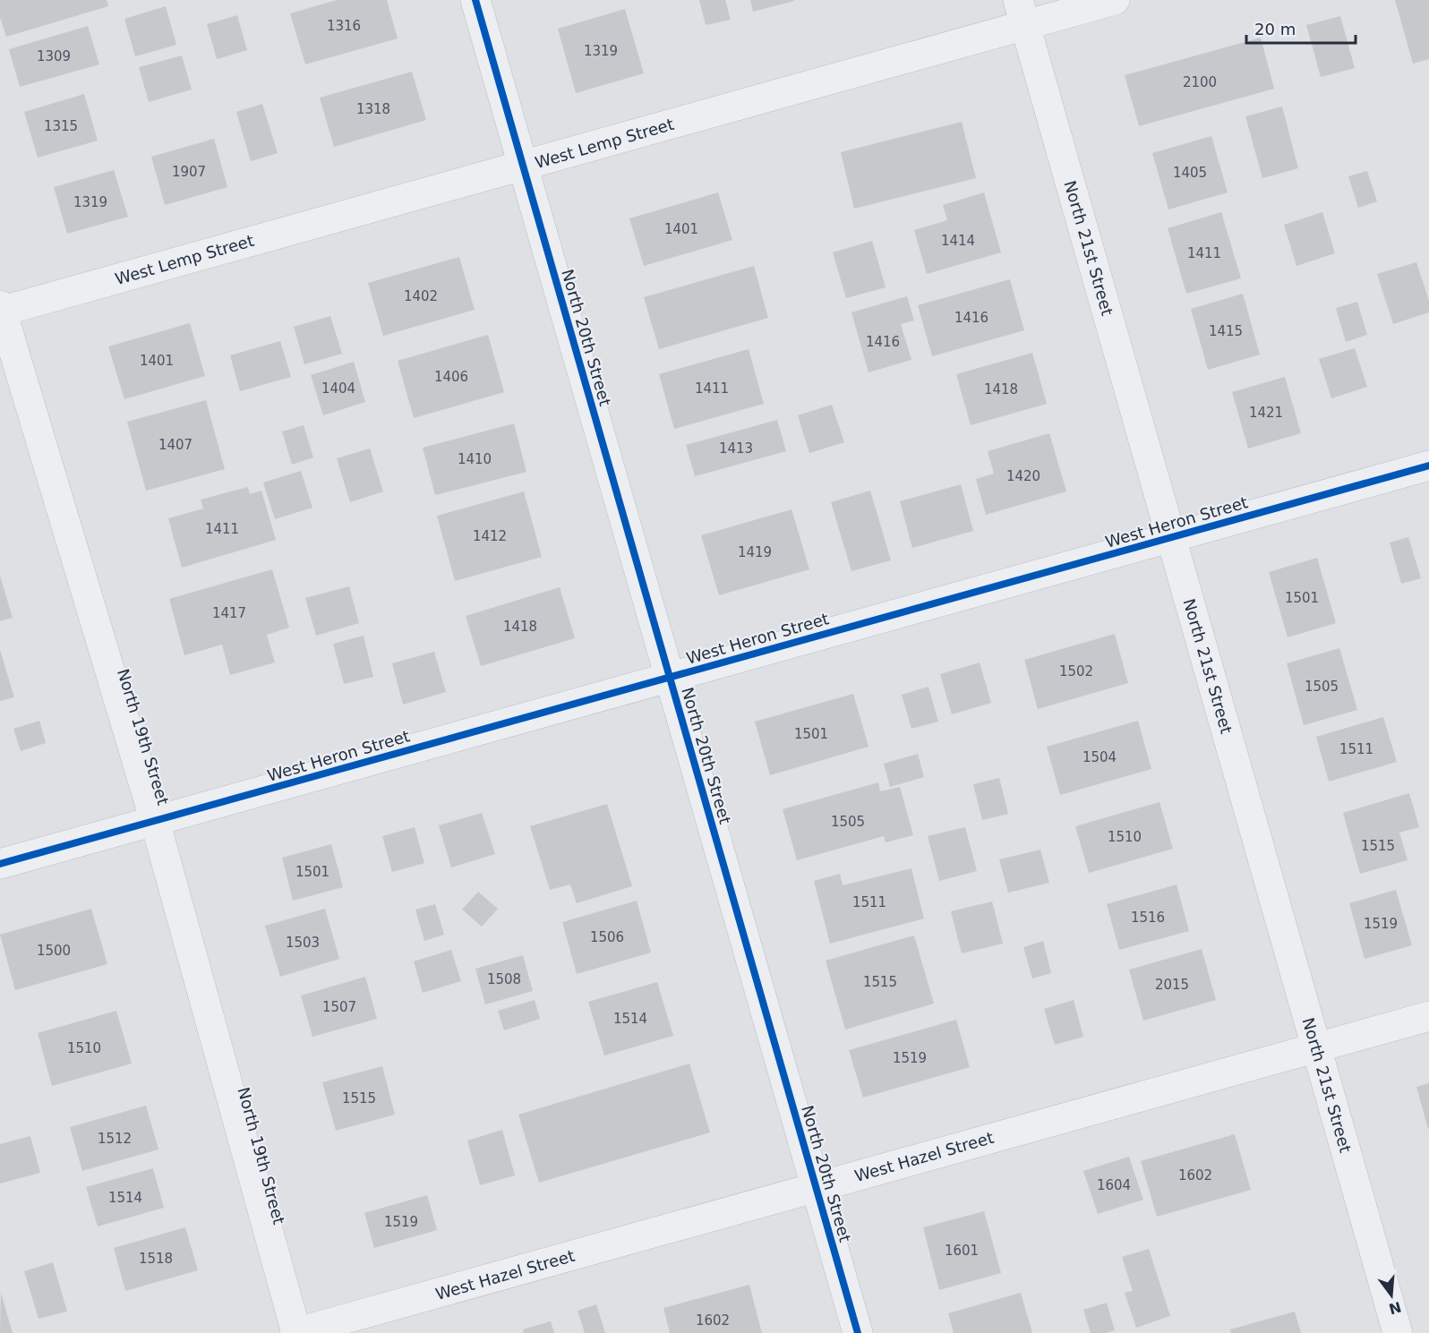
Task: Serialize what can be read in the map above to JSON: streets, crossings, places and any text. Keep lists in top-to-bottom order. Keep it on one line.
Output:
{"streets":{"street":["West Lemp Street","North 21st Street","North 20th Street","West Heron Street","North 19th Street","West Hazel Street"]},"crossings":[["West Lemp Street","North 21st Street"],["West Lemp Street","North 20th Street"],["West Lemp Street","North 19th Street"],["North 21st Street","West Heron Street"],["North 21st Street","West Hazel Street"],["North 20th Street","West Heron Street"],["North 20th Street","West Hazel Street"],["West Heron Street","North 19th Street"],["North 19th Street","West Hazel Street"]],"house_numbers":["1316","1319","1309","2100","1318","1315","1907","1405","1319","1401","1414","1411","1402","1416","1415","1416","1401","1406","1404","1411","1418","1421","1407","1413","1410","1420","1411","1412","1419","1501","1417","1418","1502","1505","1501","1511","1504","1505","1510","1515","1501","1511","1516","1519","1506","1503","1500","1508","1515","2015","1507","1514","1510","1519","1515","1512","1602","1604","1514","1519","1601","1518","1602"],"scale_bar":"20 m","north":"bottom"}
